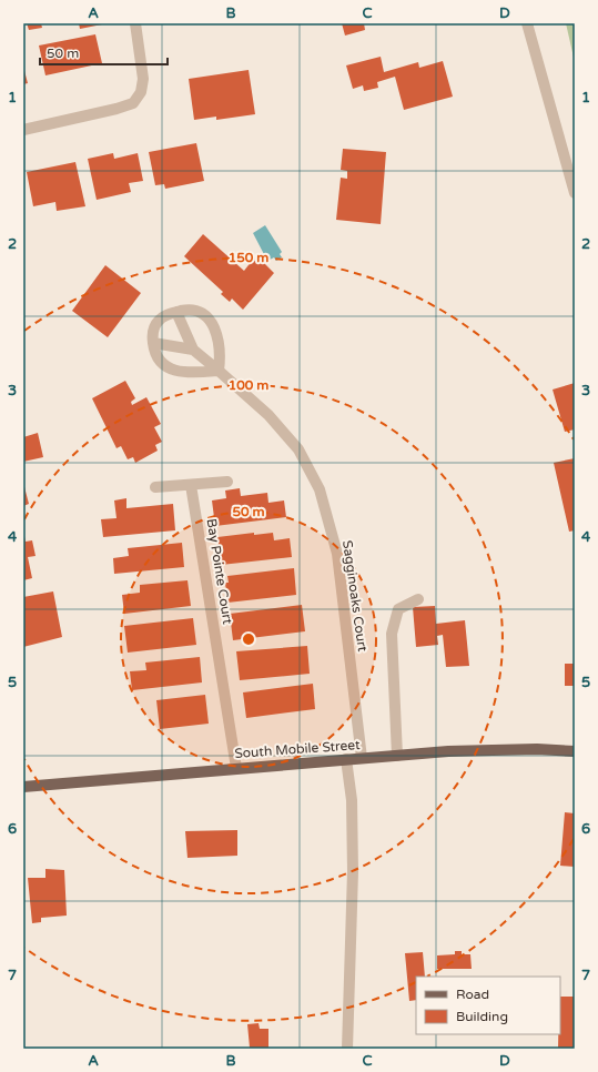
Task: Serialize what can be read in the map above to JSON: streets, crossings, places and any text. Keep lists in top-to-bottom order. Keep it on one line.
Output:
{"streets":{"main road":["South Mobile Street"],"street":["Bay Pointe Court","Sagginoaks Court"]},"crossings":[["Bay Pointe Court","South Mobile Street"],["Sagginoaks Court","South Mobile Street"]],"legend":["Road","Building"],"scale_bar":"50 m","grid":{"columns":["A","B","C","D"],"rows":["1","2","3","4","5","6","7"]},"rings":["150 m","100 m","50 m"]}
